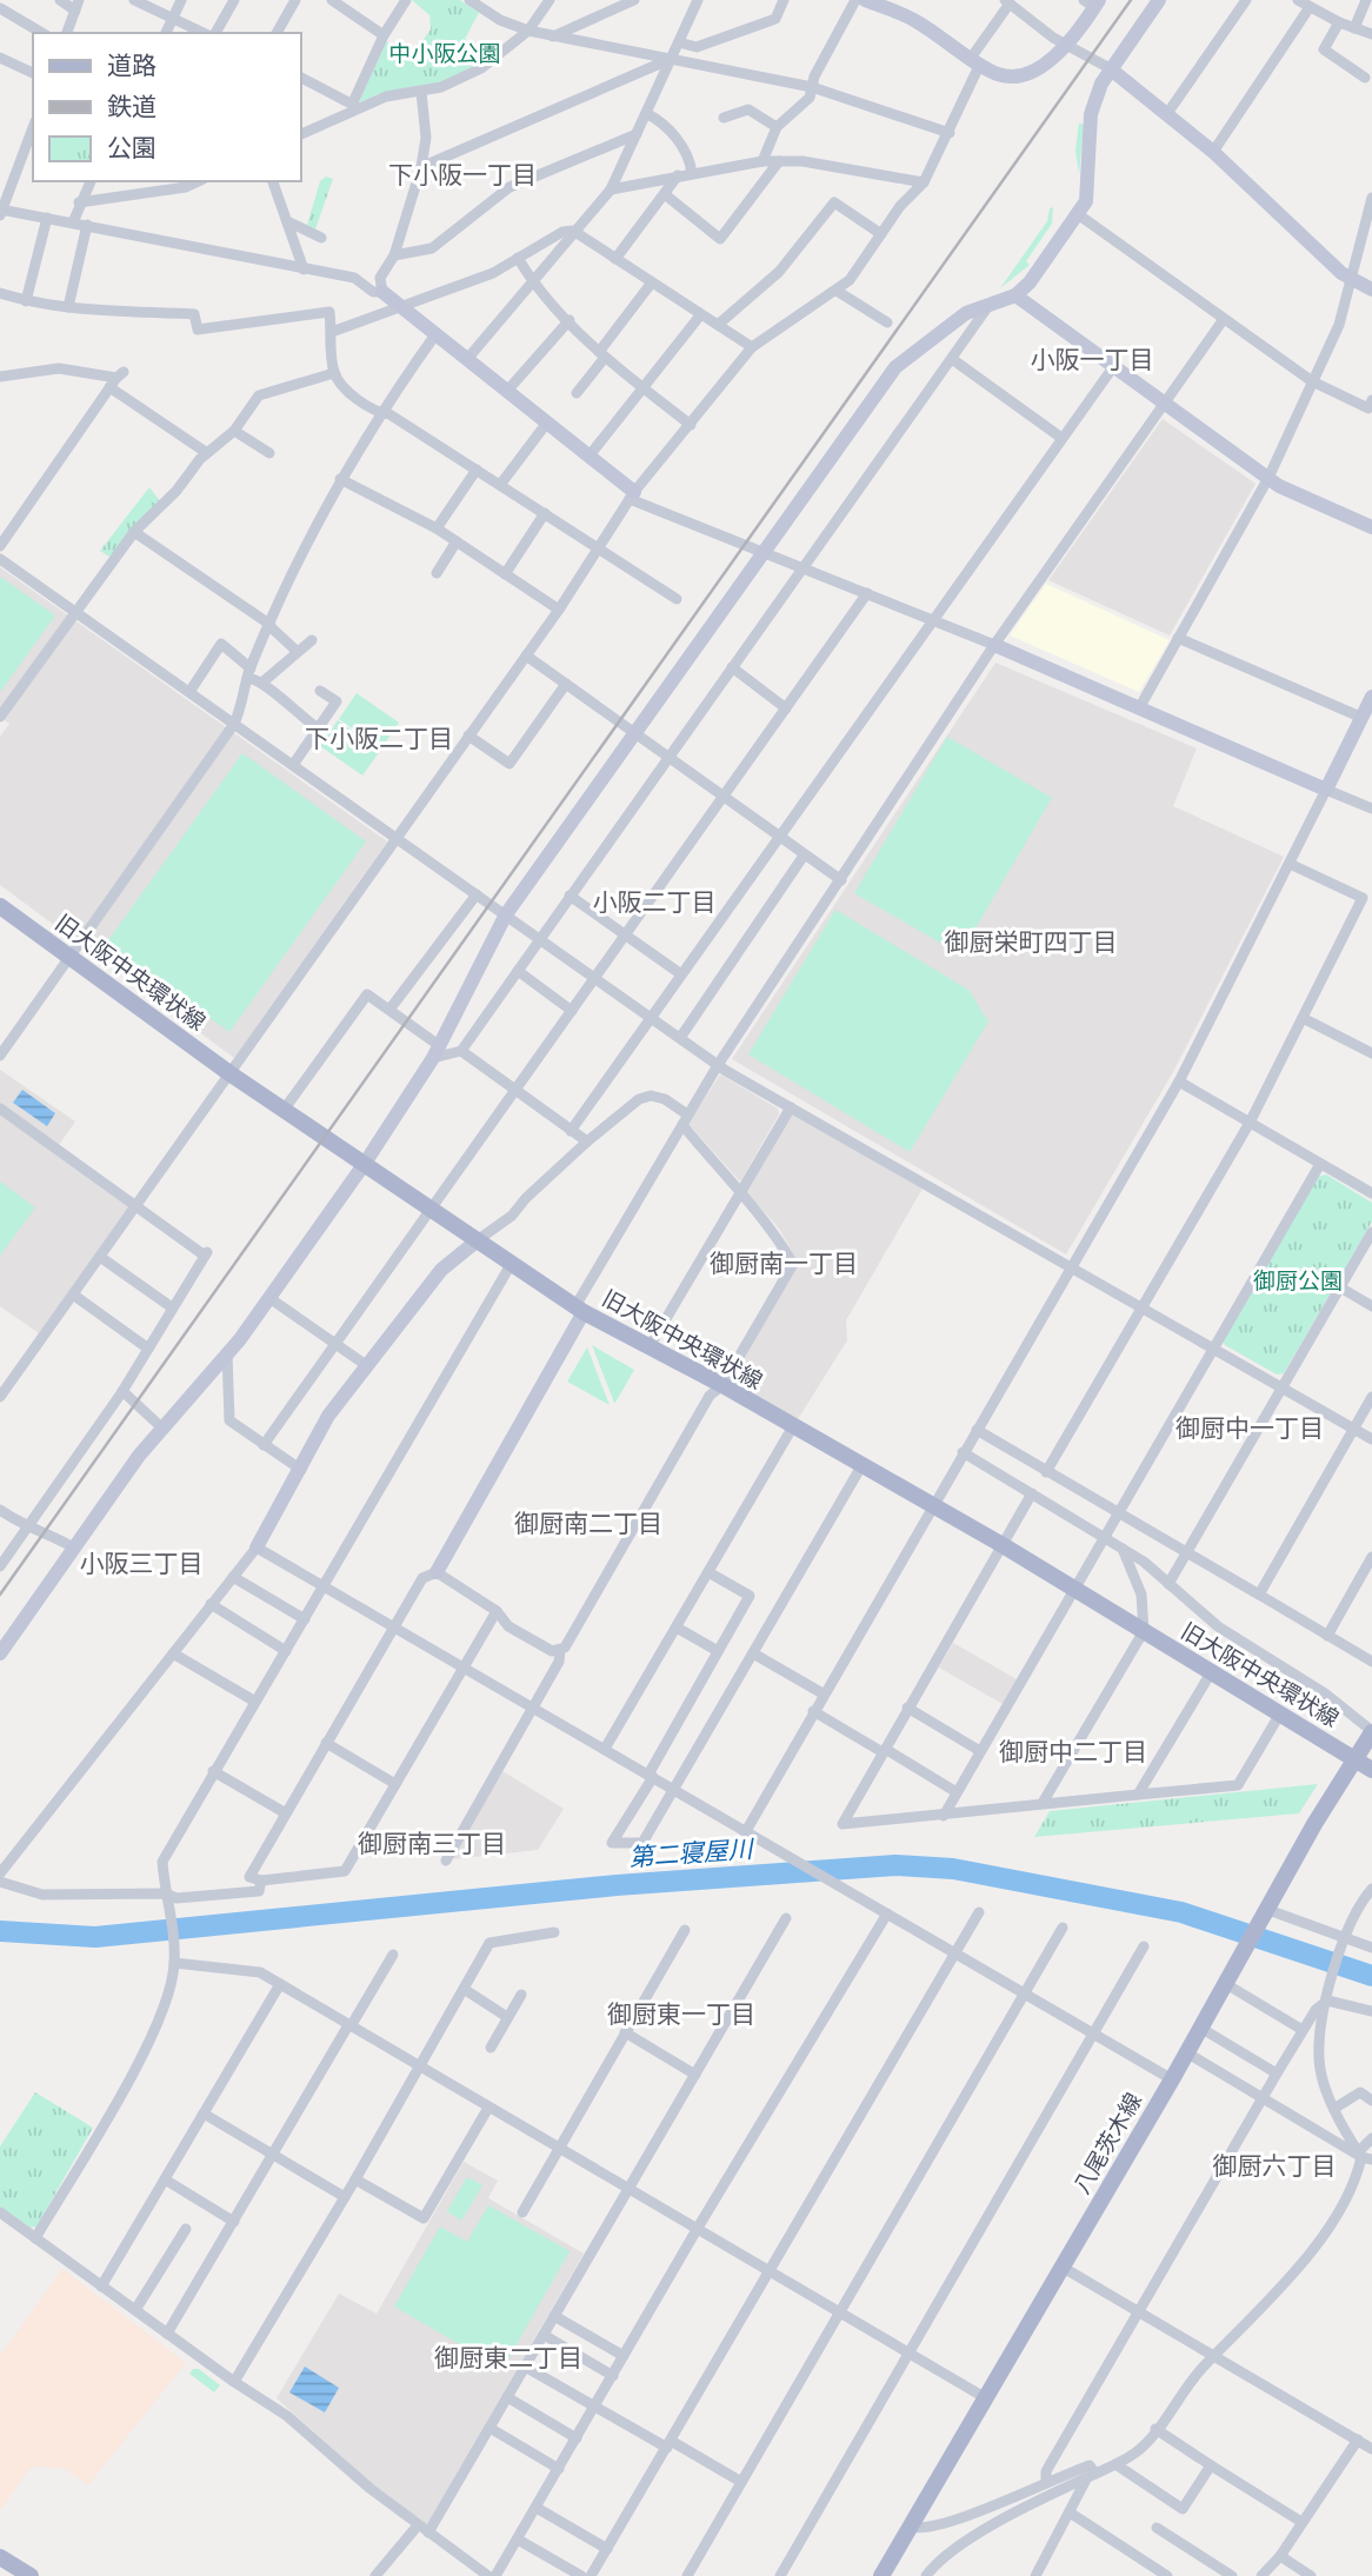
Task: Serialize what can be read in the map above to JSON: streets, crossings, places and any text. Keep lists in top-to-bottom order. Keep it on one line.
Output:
{"streets":{"main road":["旧大阪中央環状線","八尾茨木線"]},"crossings":[["旧大阪中央環状線","八尾茨木線"]],"districts":["下小阪一丁目","小阪一丁目","下小阪二丁目","小阪二丁目","御厨栄町四丁目","御厨南一丁目","御厨中一丁目","御厨南二丁目","小阪三丁目","御厨中二丁目","御厨南三丁目","御厨東一丁目","御厨六丁目","御厨東二丁目"],"water":["第二寝屋川"],"parks":["中小阪公園","御厨公園"],"legend":["道路","鉄道","公園"]}
